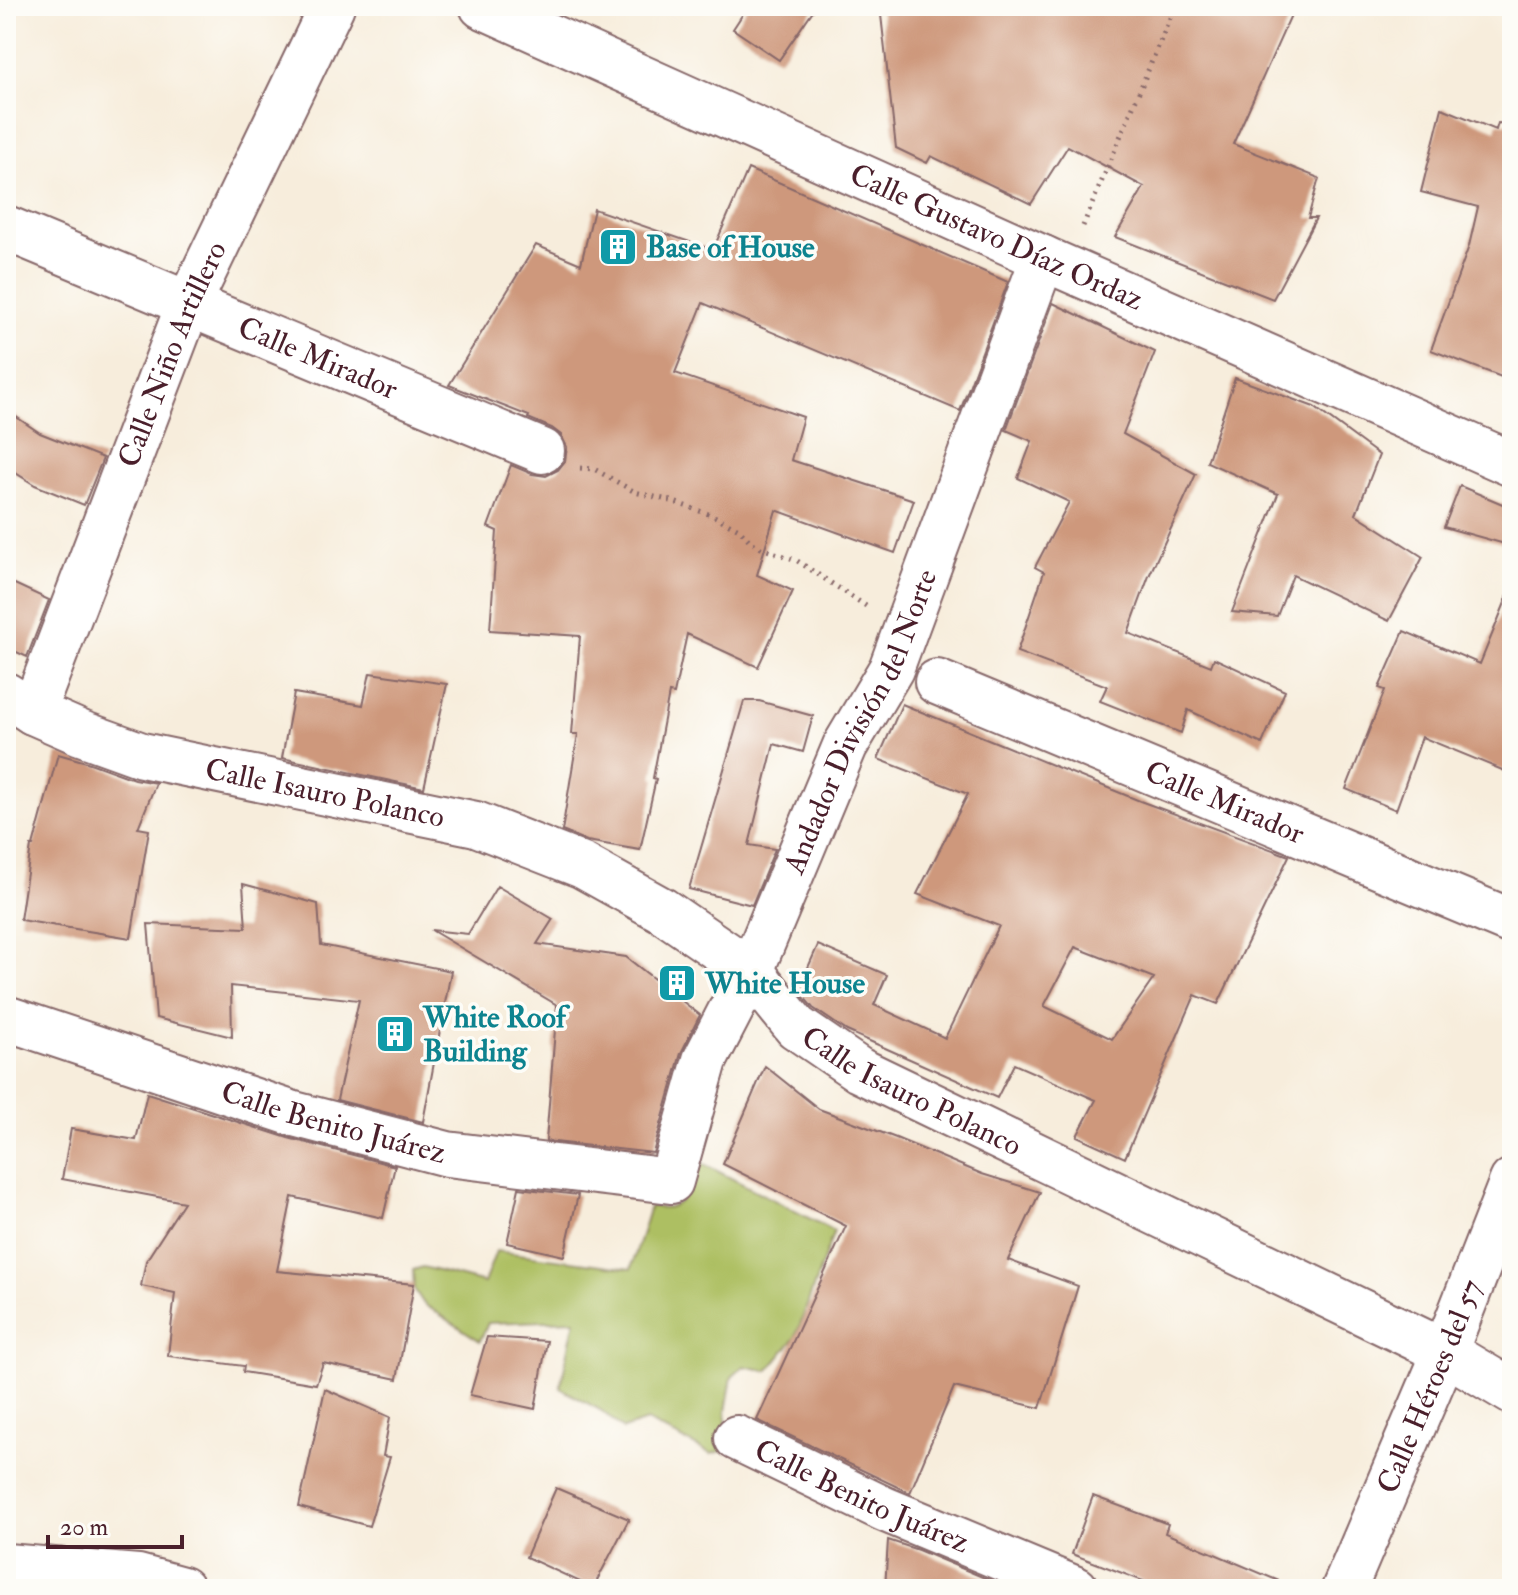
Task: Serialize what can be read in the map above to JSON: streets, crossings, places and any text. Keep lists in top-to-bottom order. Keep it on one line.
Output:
{"streets":{"street":["Calle Gustavo Díaz Ordaz","Calle Niño Artillero","Calle Mirador","Andador División del Norte","Calle Isauro Polanco","Calle Benito Juárez","Calle Héroes del 57"]},"crossings":[["Calle Gustavo Díaz Ordaz","Andador División del Norte"],["Calle Niño Artillero","Calle Mirador"],["Calle Niño Artillero","Calle Isauro Polanco"],["Andador División del Norte","Calle Isauro Polanco"],["Andador División del Norte","Calle Benito Juárez"],["Calle Isauro Polanco","Calle Héroes del 57"]],"places":{"building":["Base of House","White House","White Roof Building"]},"scale_bar":"20 m"}
